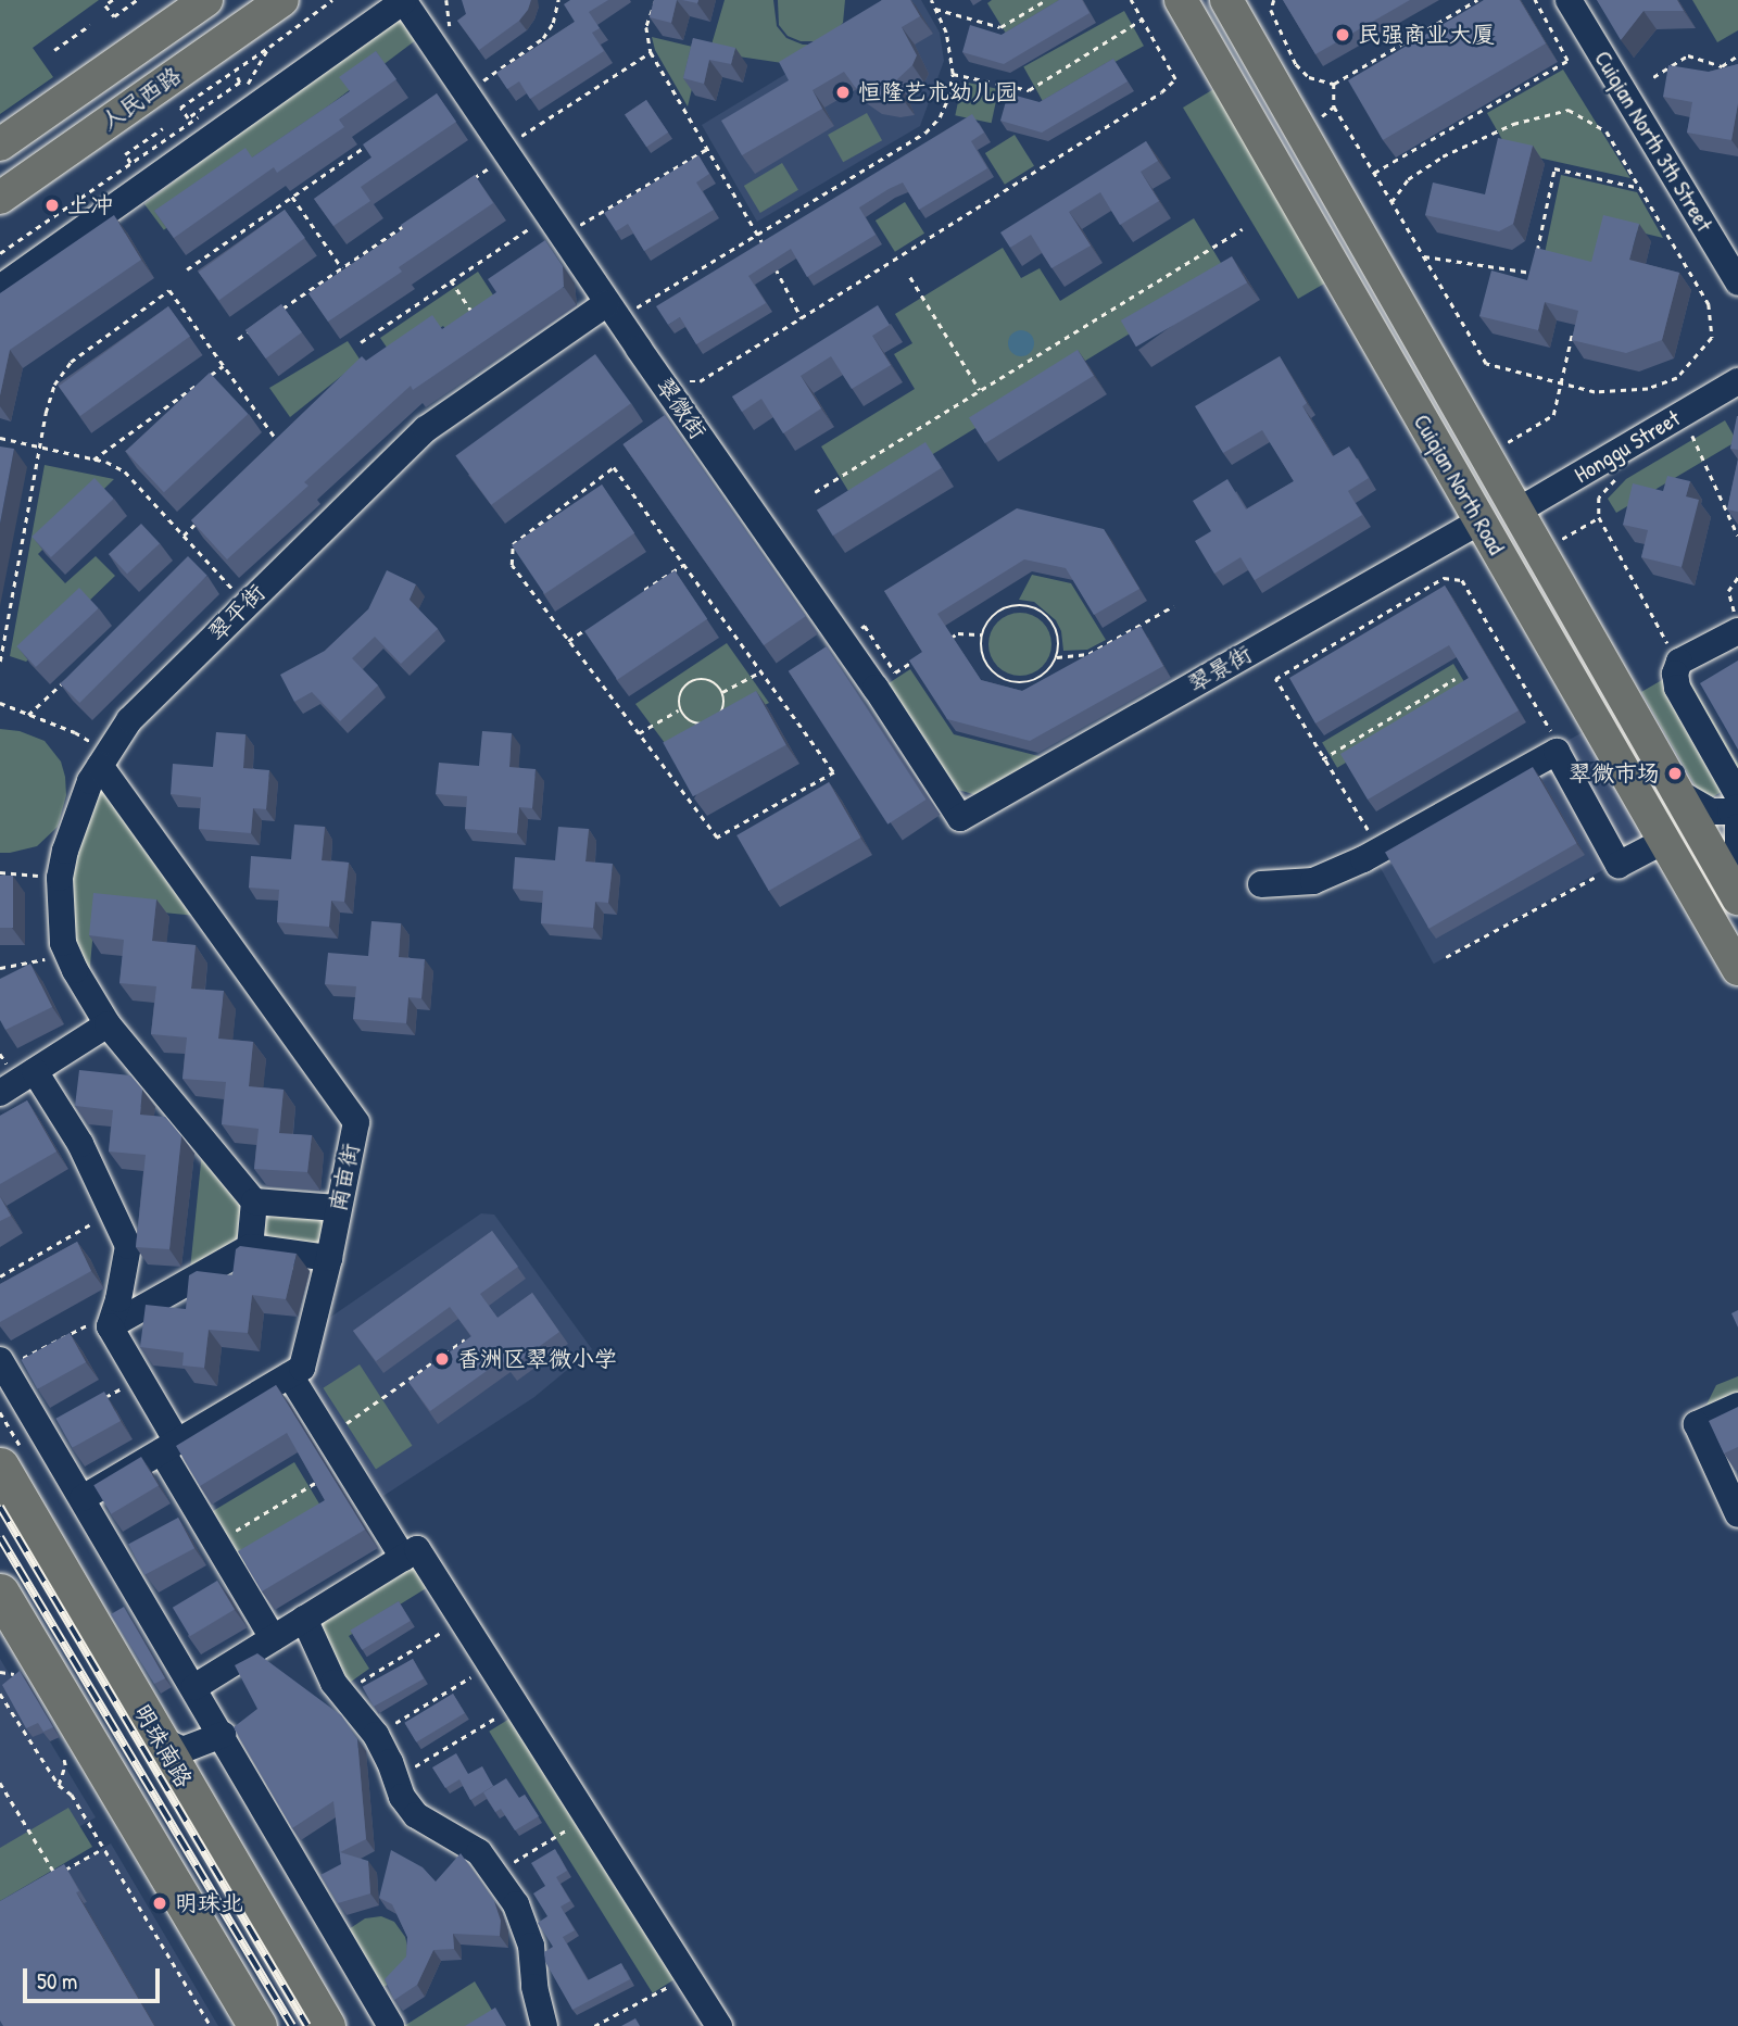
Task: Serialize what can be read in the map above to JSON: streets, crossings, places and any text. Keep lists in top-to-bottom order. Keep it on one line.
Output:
{"streets":{"highway":["明珠南路"],"main road":["人民西路","Cuiqian North Road"],"street":["Cuiqian North 3th Street","翠微街","Honggu Street","翠平街","翠景街","南亩街"]},"crossings":[["翠微街","翠平街"],["翠微街","翠景街"],["Honggu Street","Cuiqian North Road"],["Cuiqian North Road","翠景街"],["翠平街","南亩街"]],"places":["民强商业大厦","恒隆艺术幼儿园","上冲","翠微市场","香洲区翠微小学","明珠北"],"scale_bar":"50 m"}
